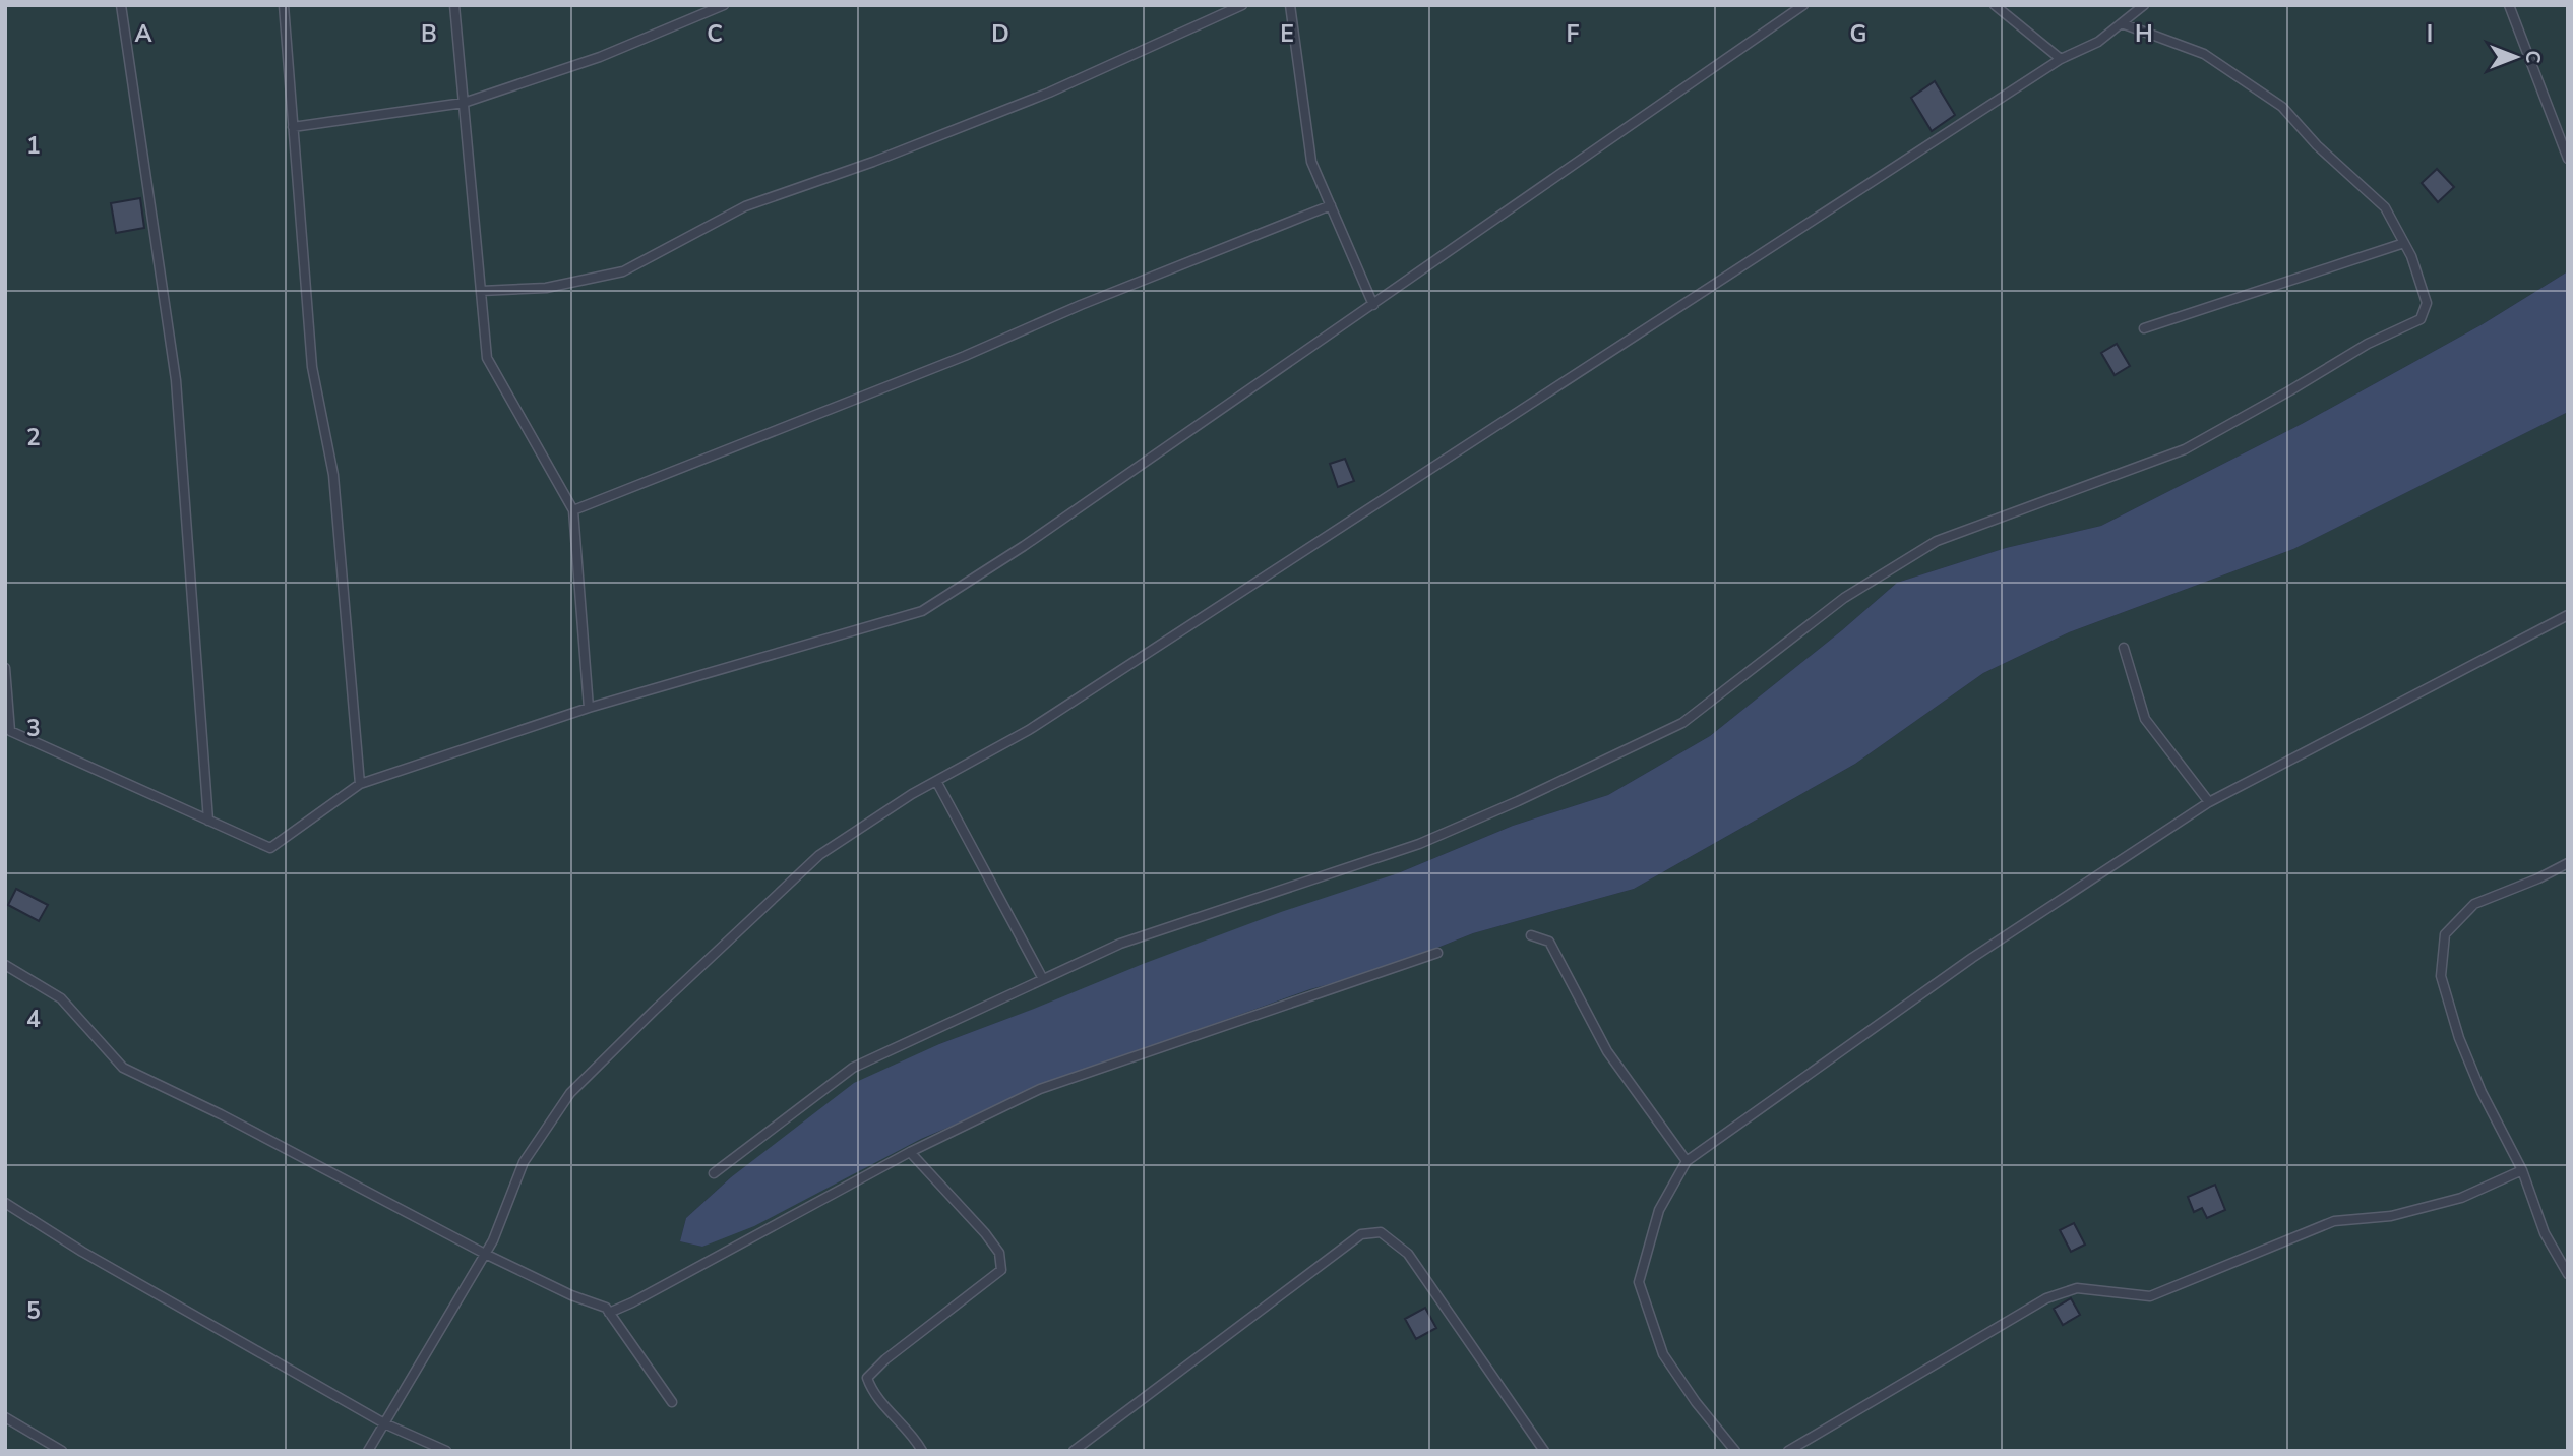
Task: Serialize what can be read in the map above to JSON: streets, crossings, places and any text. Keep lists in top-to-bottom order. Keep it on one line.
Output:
{"north":"right","grid":{"columns":["A","B","C","D","E","F","G","H","I"],"rows":["1","2","3","4","5"]}}
